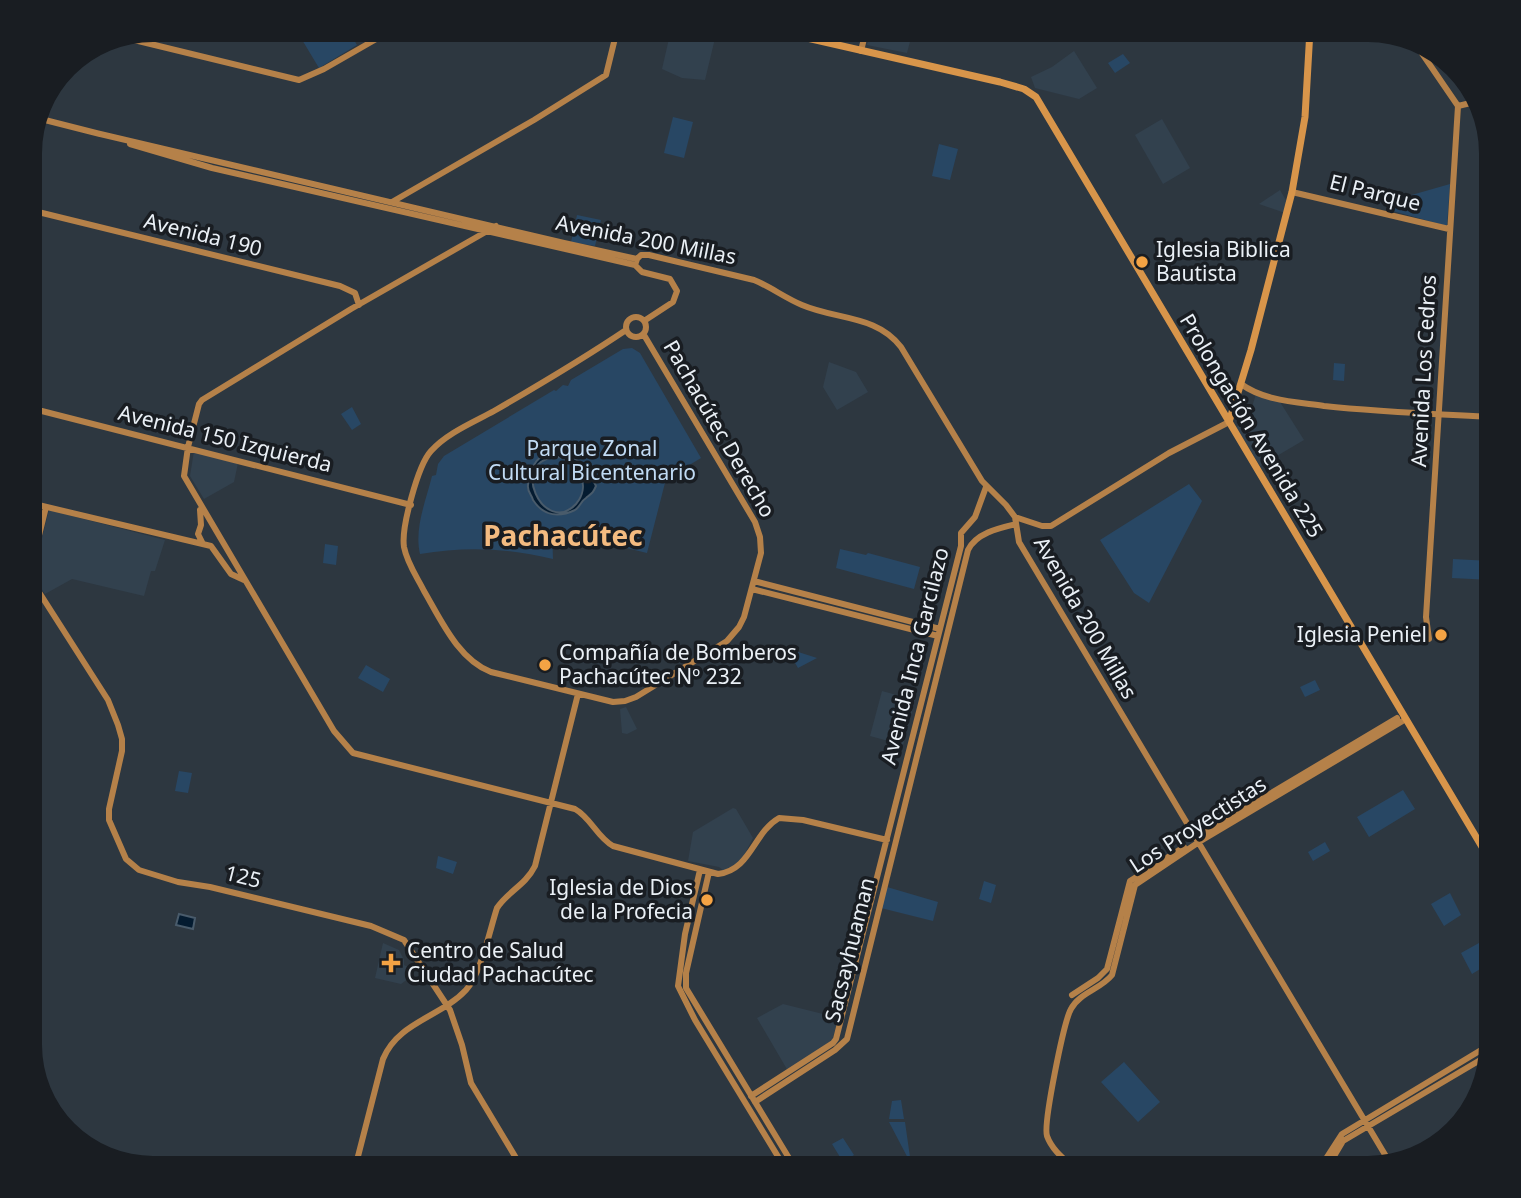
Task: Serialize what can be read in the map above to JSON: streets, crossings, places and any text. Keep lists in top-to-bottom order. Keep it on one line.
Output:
{"streets":{"main road":["El Parque","Avenida 190","Avenida 200 Millas","Avenida Los Cedros","Prolongación Avenida 225","Pachacútec Derecho","Avenida 150 Izquierda","Avenida Inca Garcilazo","Los Proyectistas","125","Sacsayhuaman"]},"crossings":[["El Parque","Avenida Los Cedros"],["Avenida 200 Millas","Avenida Inca Garcilazo"],["Avenida 200 Millas","Los Proyectistas"],["Prolongación Avenida 225","Los Proyectistas"],["Pachacútec Derecho","Avenida 150 Izquierda"],["Avenida Inca Garcilazo","Sacsayhuaman"]],"districts":["Pachacútec"],"parks":["Parque Zonal Cultural Bicentenario"],"places":{"other":["Iglesia Biblica Bautista","Iglesia Peniel","Compañía de Bomberos Pachacútec Nº 232","Iglesia de Dios de la Profecia"],"health":["Centro de Salud Ciudad Pachacútec"]}}
